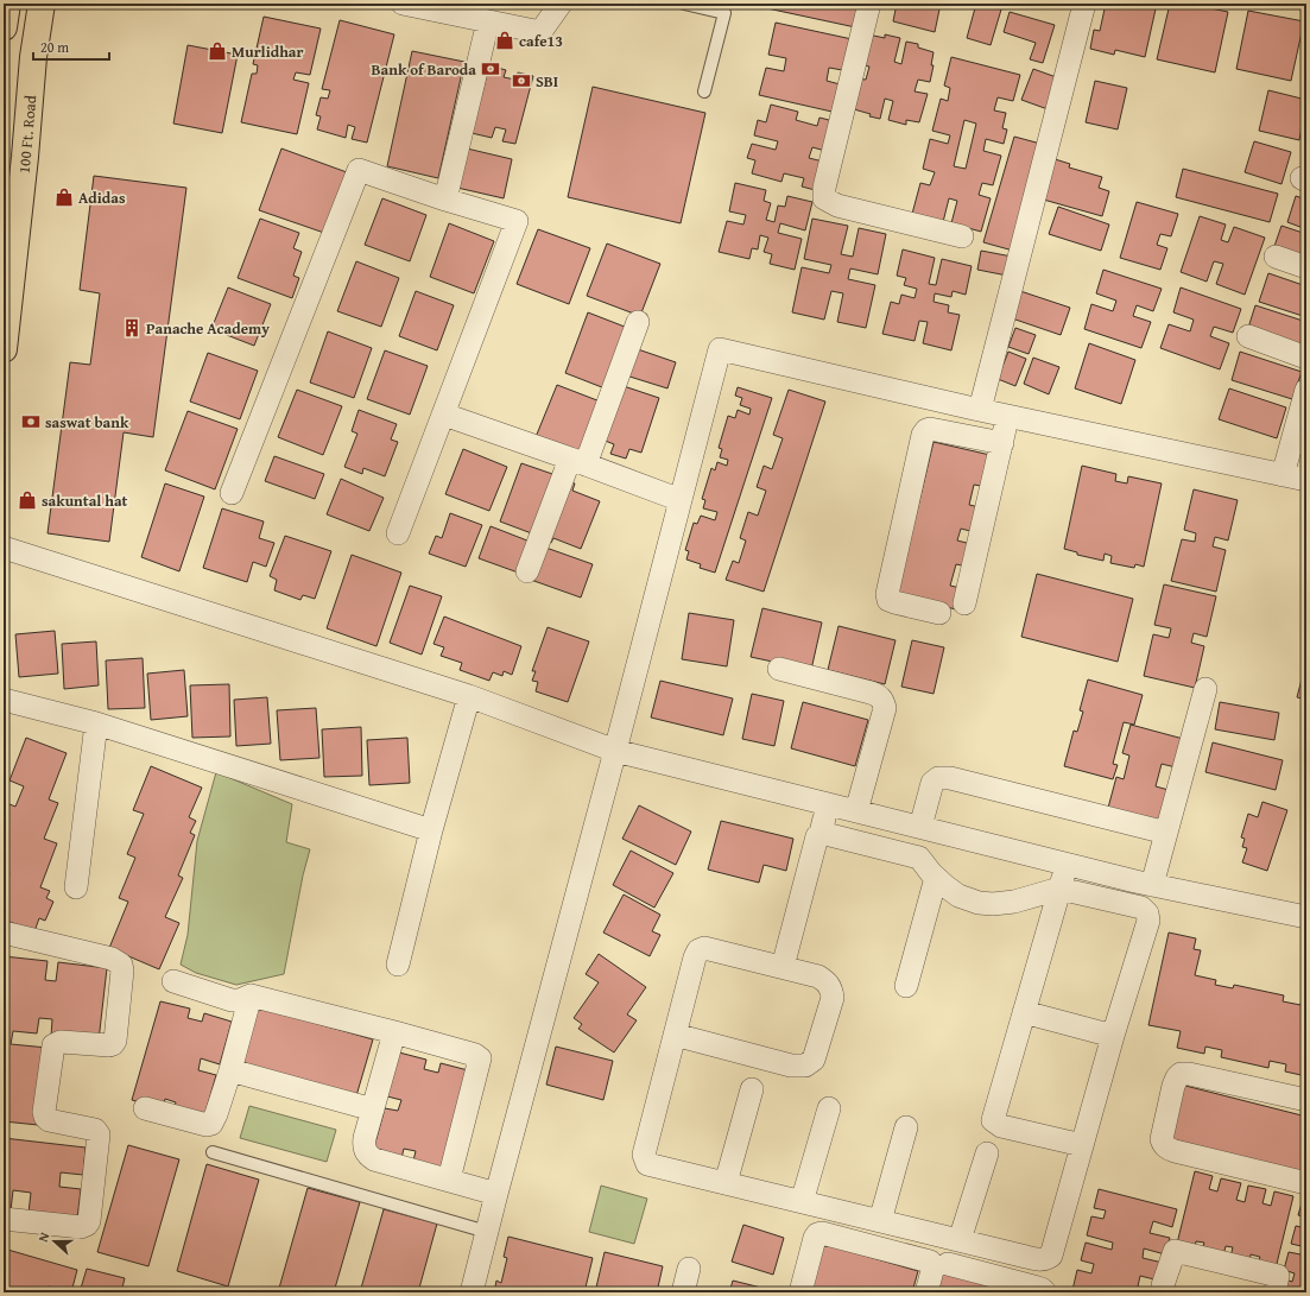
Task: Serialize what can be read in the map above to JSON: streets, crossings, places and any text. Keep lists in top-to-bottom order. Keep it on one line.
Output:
{"streets":{"main road":["100 Ft. Road"]},"places":{"shop":["cafe13","Murlidhar","Adidas","sakuntal hat"],"bank":["Bank of Baroda","SBI","saswat bank"],"building":["Panache Academy"]},"scale_bar":"20 m","north":"left"}
